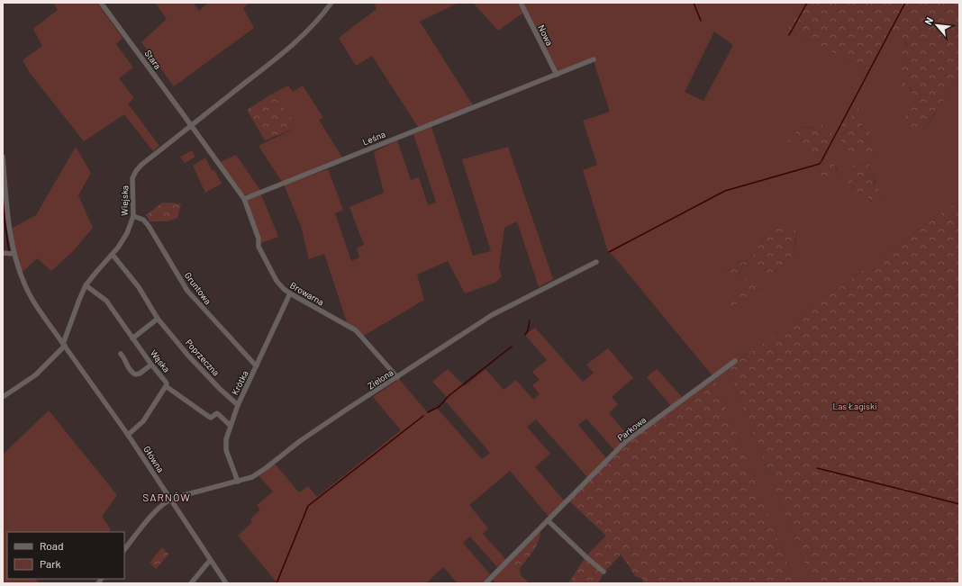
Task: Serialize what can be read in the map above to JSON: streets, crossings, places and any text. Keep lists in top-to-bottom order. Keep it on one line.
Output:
{"streets":{"street":["Nowa","Stara","Leśna","Wiejska","Gruntowa","Browarna","Poprzeczna","Wąska","Zielona","Krótka","Parkowa","Główna"]},"crossings":[["Nowa","Leśna"],["Stara","Wiejska"],["Leśna","Browarna"],["Wiejska","Gruntowa"],["Wiejska","Poprzeczna"],["Wiejska","Wąska"],["Wiejska","Główna"],["Gruntowa","Krótka"],["Browarna","Zielona"],["Browarna","Krótka"],["Poprzeczna","Krótka"],["Wąska","Krótka"],["Zielona","Krótka"],["Zielona","Główna"]],"districts":["SARNÓW"],"parks":["Las Łagiski"],"legend":["Road","Park"],"north":"top left"}
